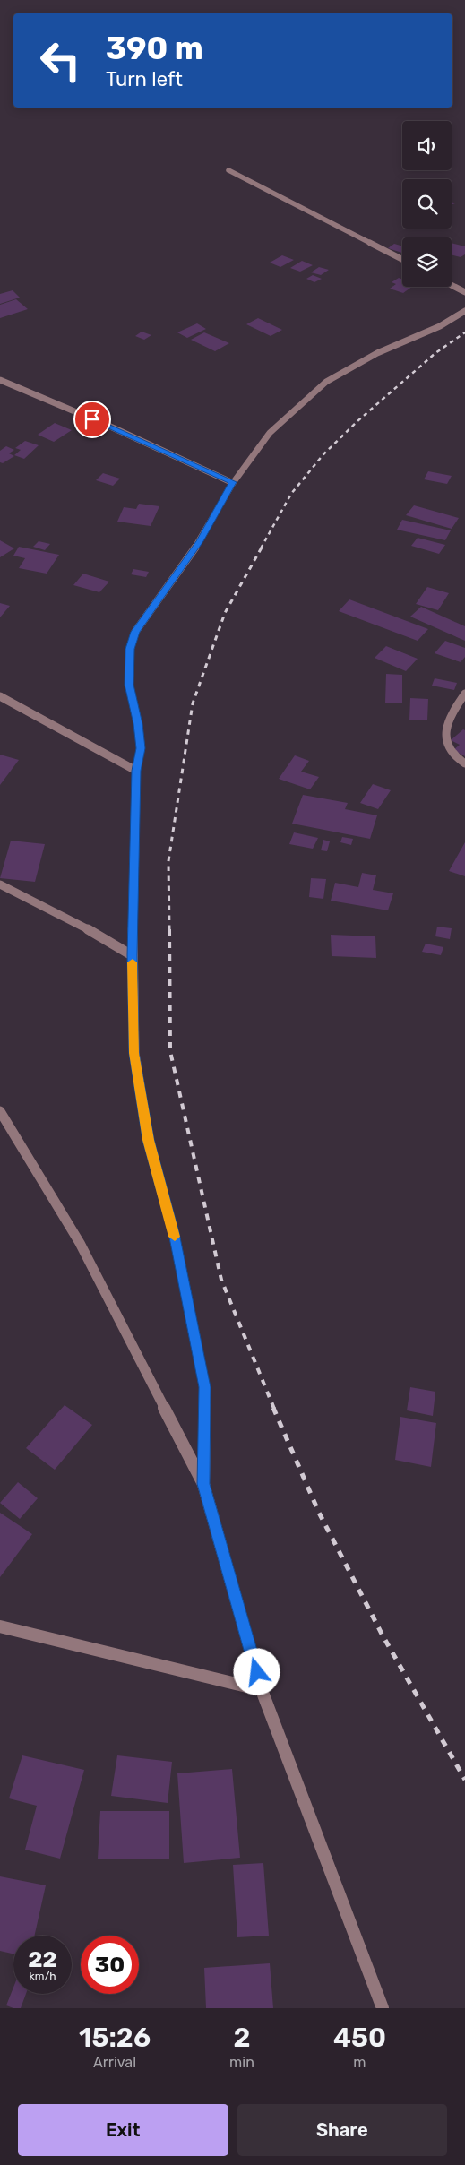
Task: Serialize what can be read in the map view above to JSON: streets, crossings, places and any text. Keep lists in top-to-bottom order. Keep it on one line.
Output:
{"page":{"turn":["390 m","Turn left"],"speed":"22 km/h","limit":"30","eta":["15:26","Arrival","2","min","450","m"],"buttons":["Exit","Share"]}}
